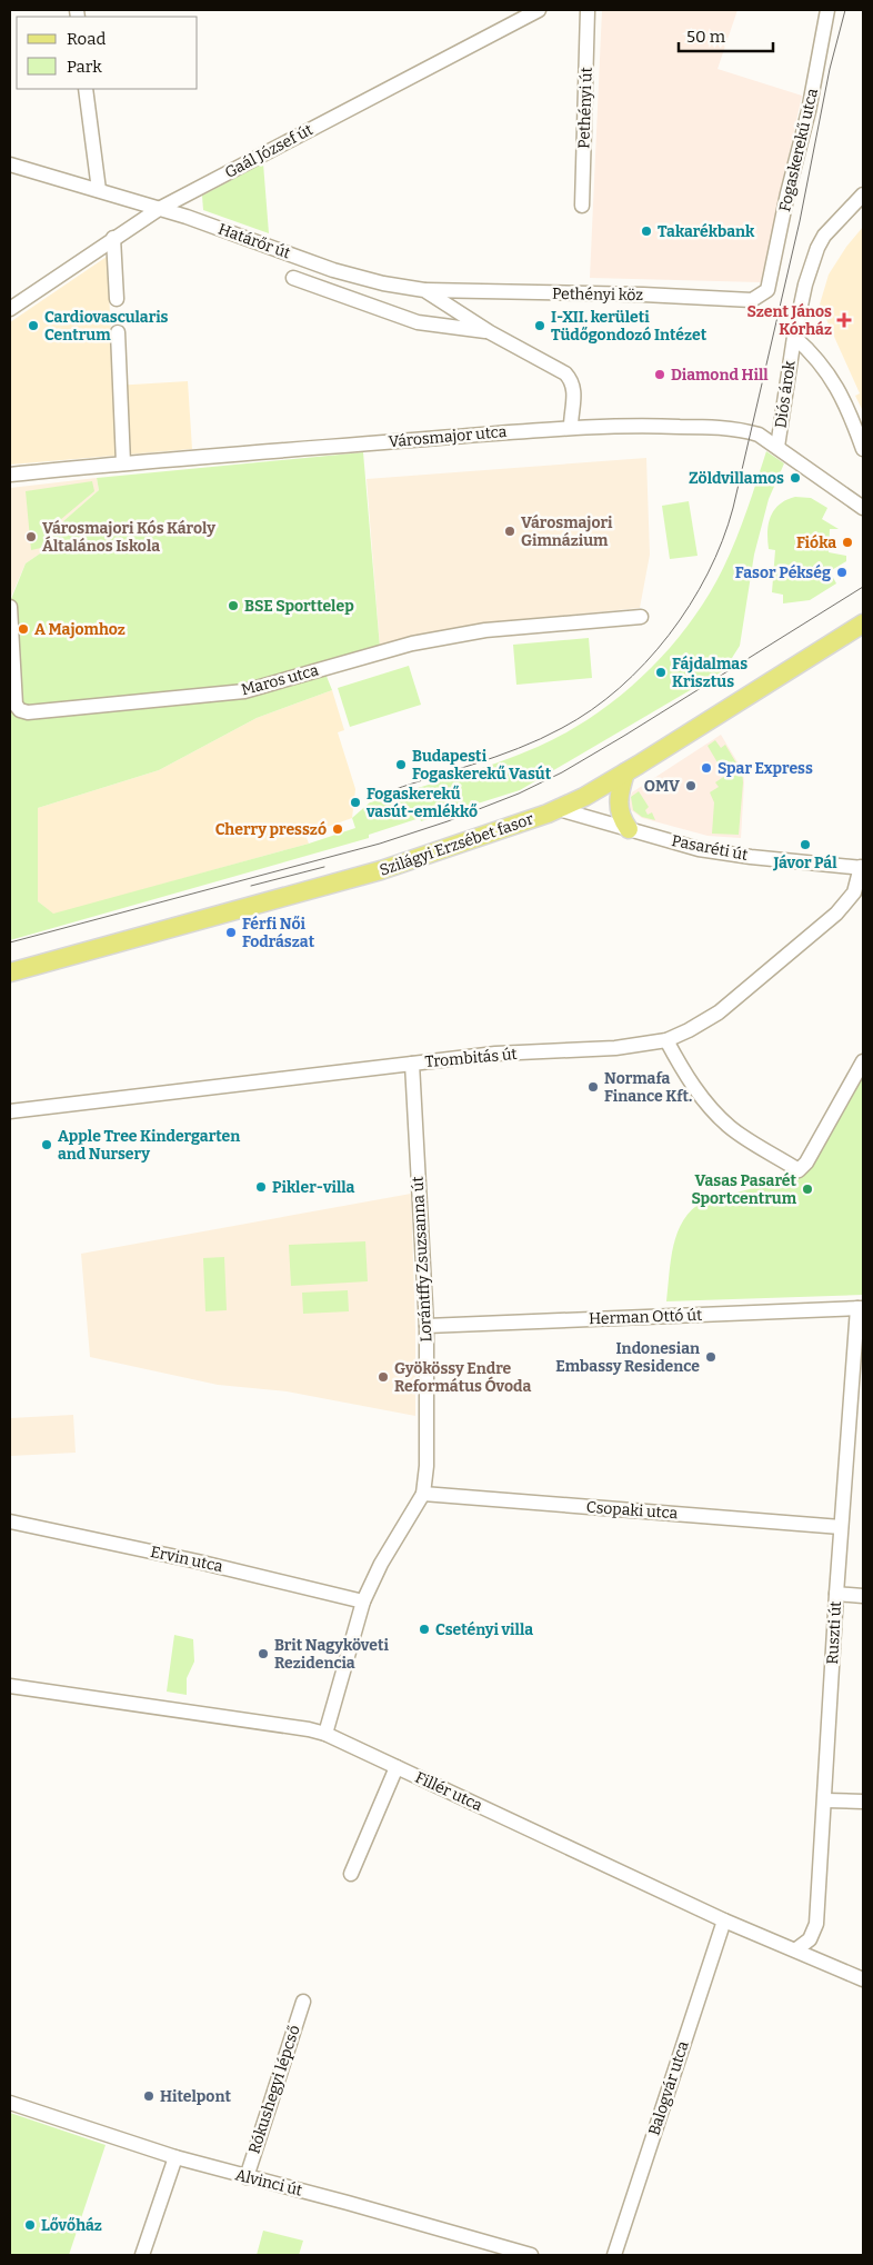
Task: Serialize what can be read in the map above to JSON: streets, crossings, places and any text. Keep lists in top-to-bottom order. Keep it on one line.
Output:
{"streets":{"main road":["Szilágyi Erzsébet fasor"],"street":["Pethényi út","Fogaskerekű utca","Gaál József út","Határőr út","Pethényi köz","Diós árok","Városmajor utca","Maros utca","Pasaréti út","Trombitás út","Lorántffy Zsuzsanna út","Herman Ottó út","Csopaki utca","Ervin utca","Ruszti út","Fillér utca","Balogvár utca","Rókushegyi lépcső","Alvinci út"]},"crossings":[["Fogaskerekű utca","Pethényi köz"],["Gaál József út","Határőr út"],["Határőr út","Pethényi köz"],["Határőr út","Városmajor utca"],["Diós árok","Városmajor utca"],["Szilágyi Erzsébet fasor","Pasaréti út"],["Pasaréti út","Trombitás út"],["Trombitás út","Lorántffy Zsuzsanna út"],["Lorántffy Zsuzsanna út","Herman Ottó út"],["Lorántffy Zsuzsanna út","Csopaki utca"],["Lorántffy Zsuzsanna út","Ervin utca"],["Lorántffy Zsuzsanna út","Fillér utca"],["Herman Ottó út","Ruszti út"],["Csopaki utca","Ruszti út"],["Ruszti út","Fillér utca"],["Fillér utca","Balogvár utca"],["Rókushegyi lépcső","Alvinci út"]],"places":{"other":["Takarékbank","Cardiovascularis Centrum","I-XII. kerületi Tüdőgondozó Intézet","Diamond Hill","Zöldvillamos","Városmajori Gimnázium","Városmajori Kós Károly Általános Iskola","Fióka","Fasor Pékség","BSE Sporttelep","A Majomhoz","Fájdalmas Krisztus","Budapesti Fogaskerekű Vasút","Spar Express","OMV","Fogaskerekű vasút-emlékkő","Cherry presszó","Jávor Pál","Férfi Női Fodrászat","Normafa Finance Kft.","Apple Tree Kindergarten and Nursery","Pikler-villa","Vasas Pasarét Sportcentrum","Indonesian Embassy Residence","Gyökössy Endre Református Óvoda","Csetényi villa","Brit Nagyköveti Rezidencia","Hitelpont","Lővőház"],"health":["Szent János Kórház"]},"legend":["Road","Park"],"scale_bar":"50 m"}
